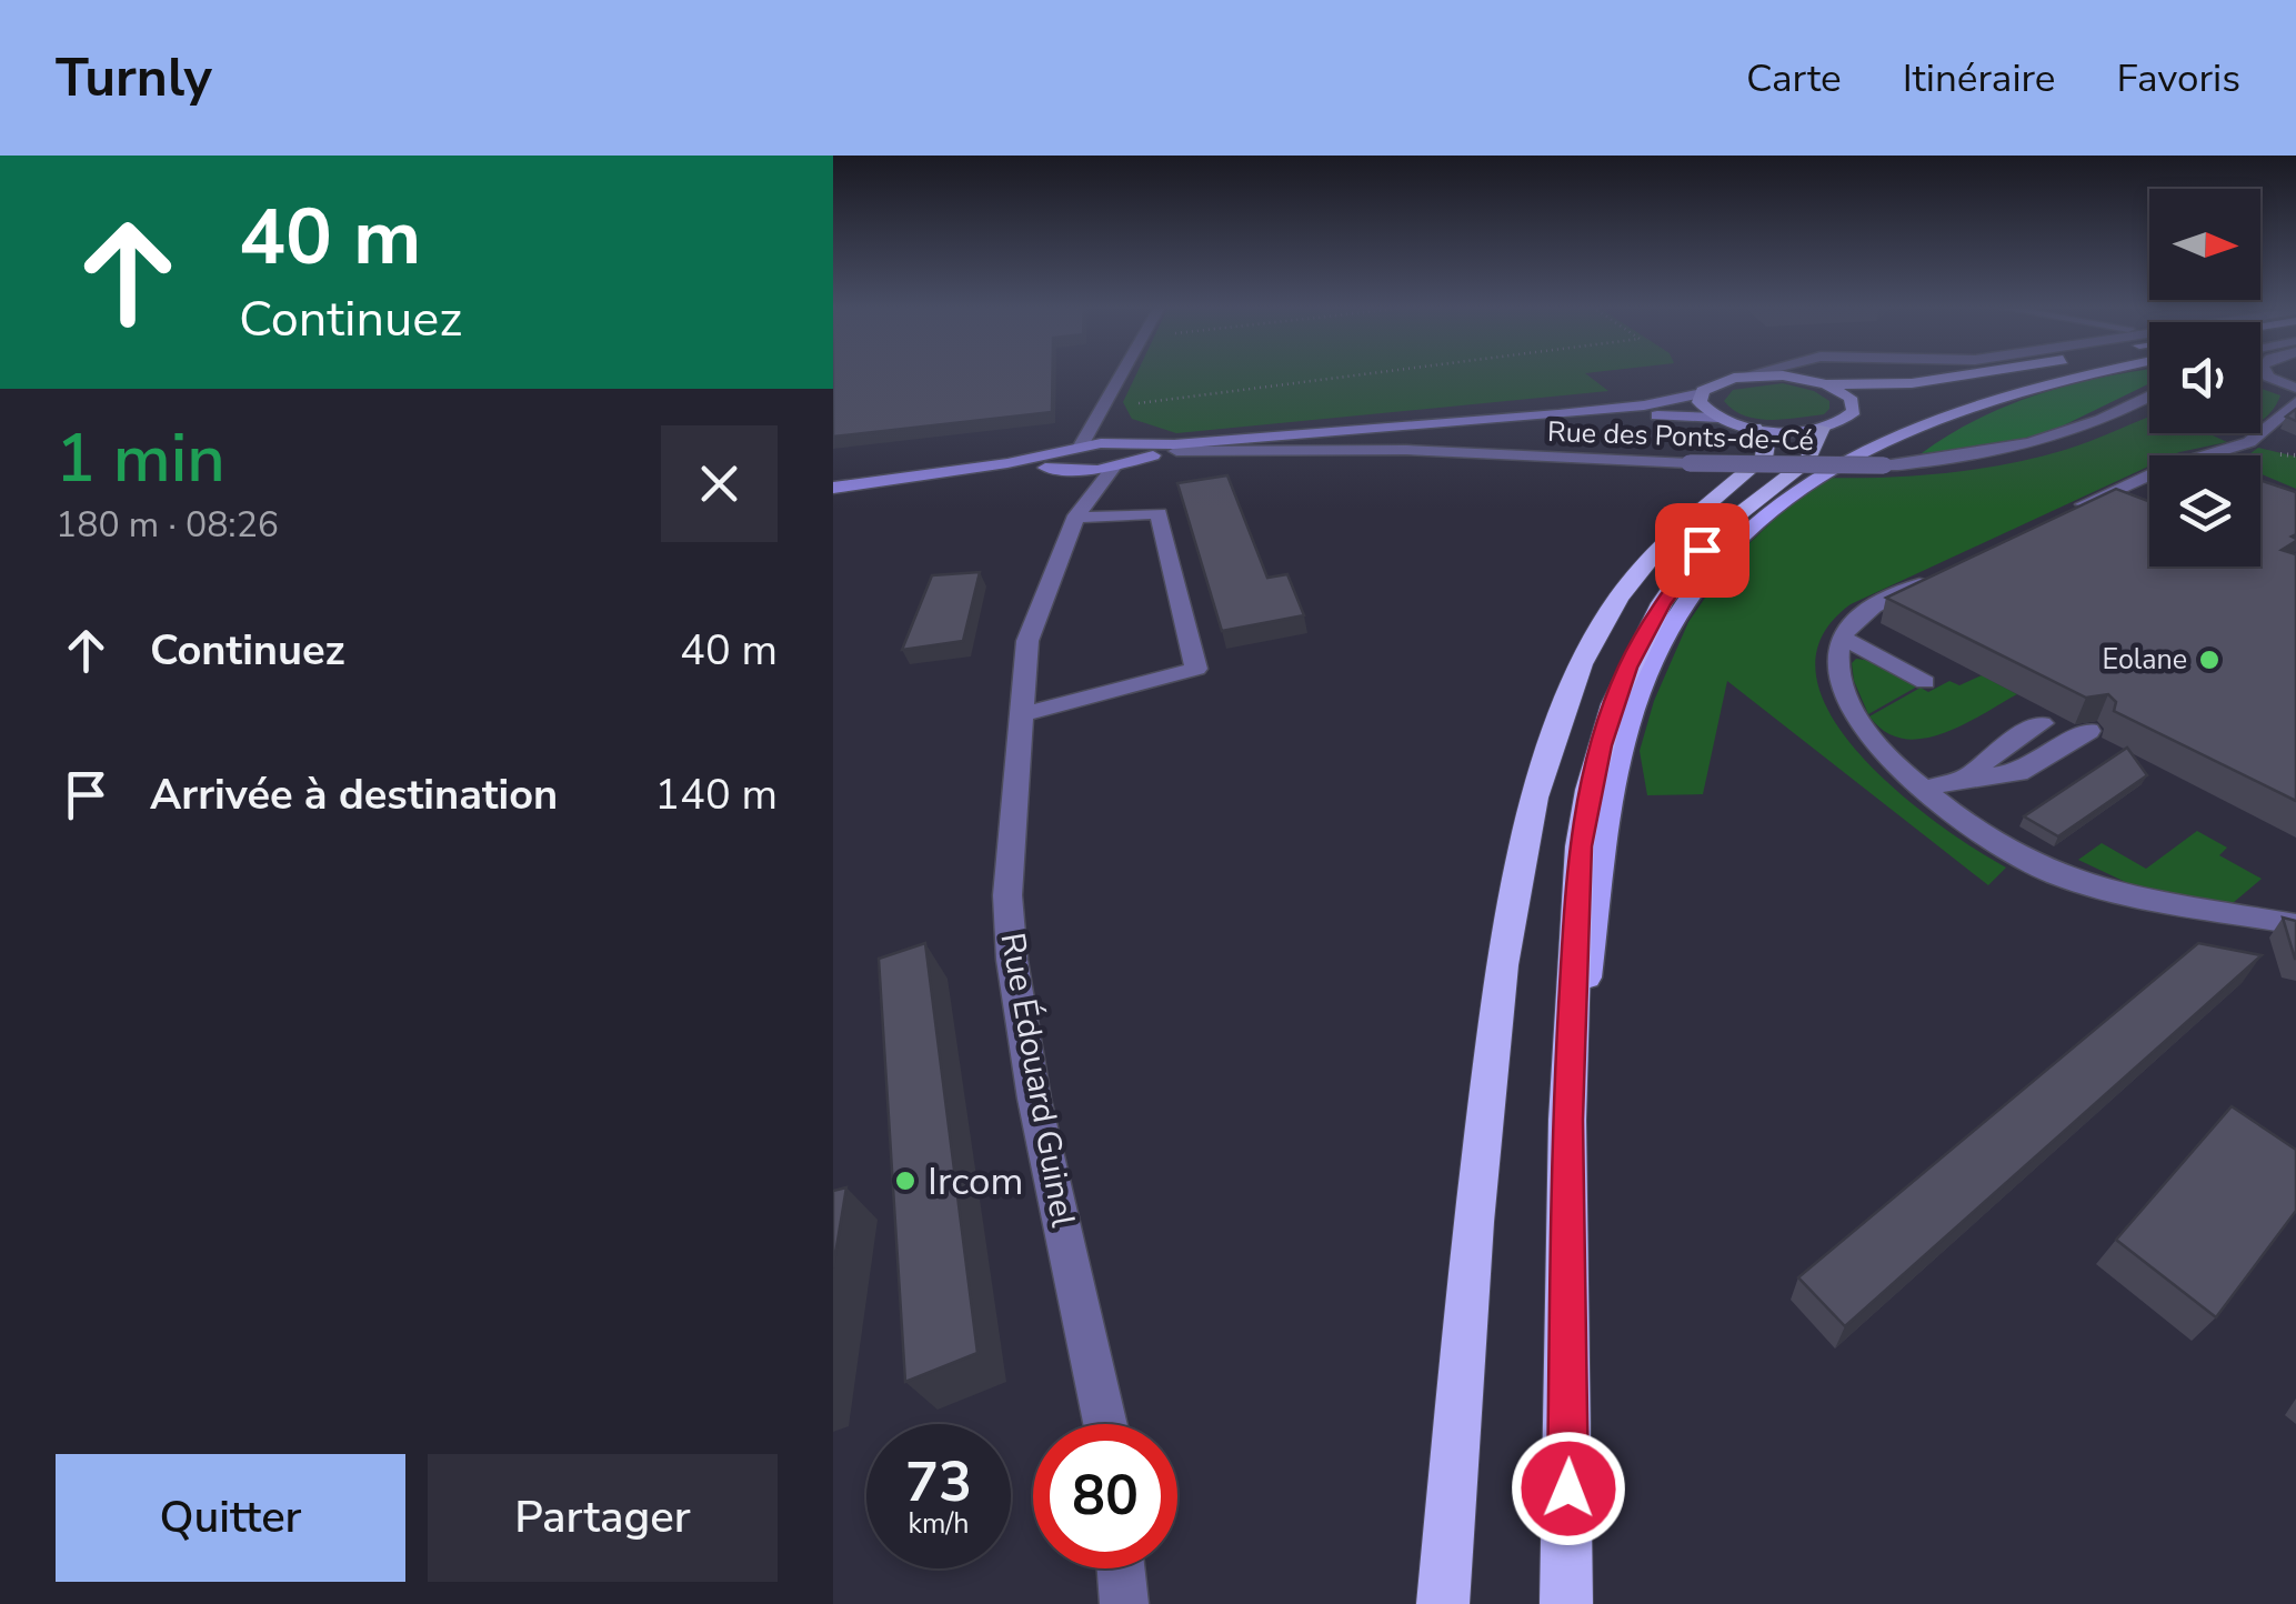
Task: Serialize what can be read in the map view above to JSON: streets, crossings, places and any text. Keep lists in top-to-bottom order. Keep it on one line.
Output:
{"streets":{"street":["Rue des Ponts-de-Cé","Rue Édouard Guinel"]},"places":["Eolane","Ircom"],"north":"right","page":{"header":"Turnly","nav":["Carte","Itinéraire","Favoris"],"turn":["40 m","Continuez"],"heading":["1 min","180 m · 08:26"],"list":[{"name":"Continuez","value":"40 m"},{"name":"Arrivée à destination","value":"140 m"}],"speed":"73 km/h","limit":"80","buttons":["Quitter","Partager"]}}
